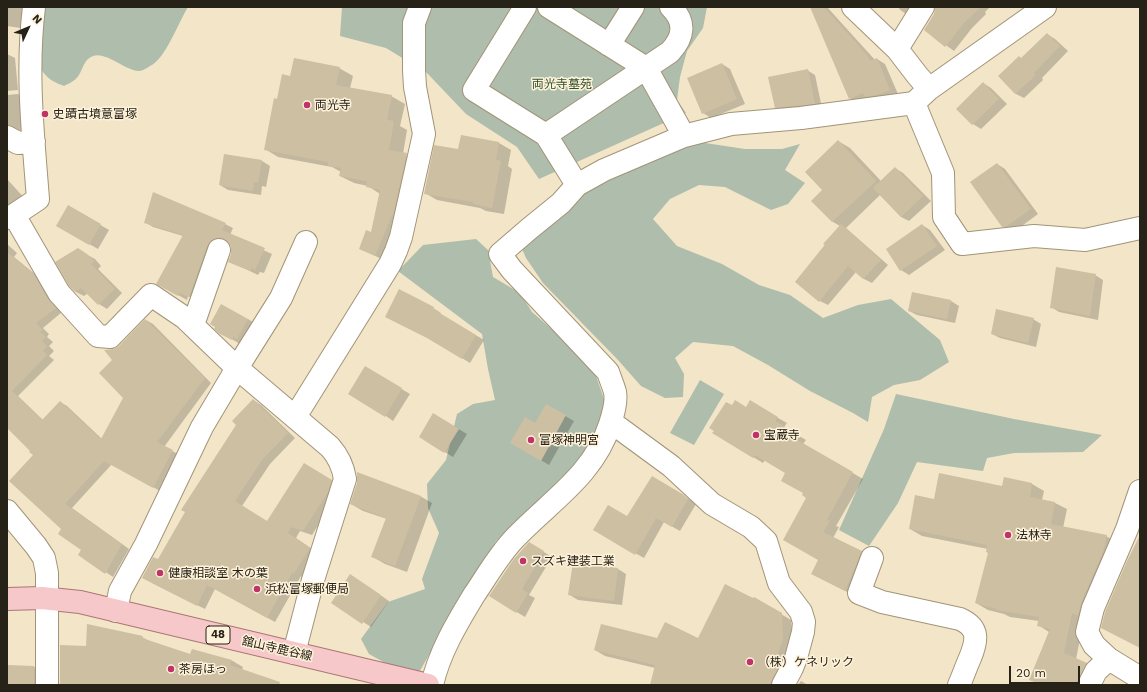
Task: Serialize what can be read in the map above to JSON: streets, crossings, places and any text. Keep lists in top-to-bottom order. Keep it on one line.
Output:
{"streets":{"main road":["48","舘山寺鹿谷線"]},"parks":["両光寺墓苑"],"places":["両光寺","史蹟古墳意富塚","宝蔵寺","富塚神明宮","法林寺","スズキ建装工業","健康相談室 木の葉","浜松富塚郵便局","（株）ケネリック","茶房ほっ"],"scale_bar":"20 m","north":"top right"}
